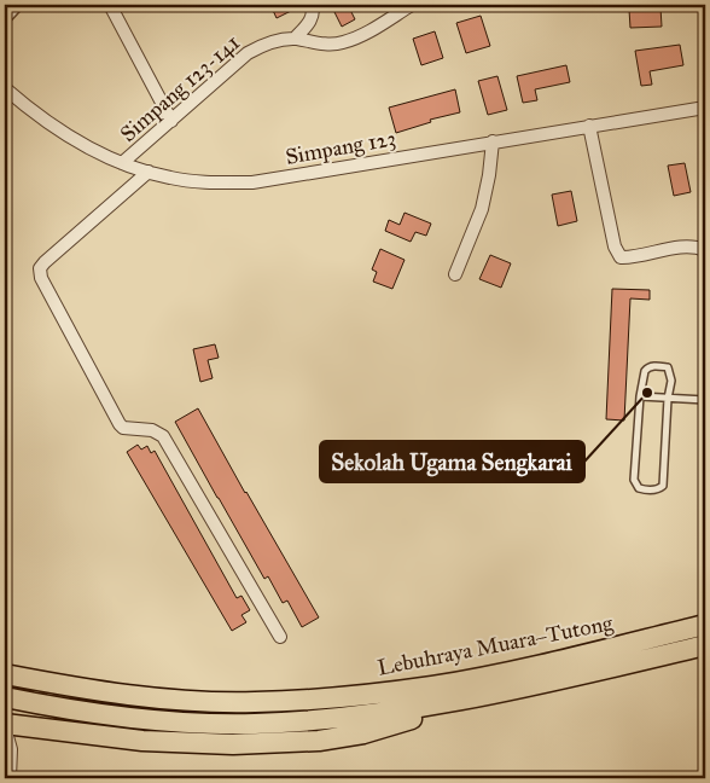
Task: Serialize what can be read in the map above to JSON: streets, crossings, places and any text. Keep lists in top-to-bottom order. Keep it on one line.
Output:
{"streets":{"highway":["Lebuhraya Muara–Tutong"],"street":["Simpang 123-141","Simpang 123"]},"crossings":[["Simpang 123-141","Simpang 123"]],"places":["Sekolah Ugama Sengkarai"]}
